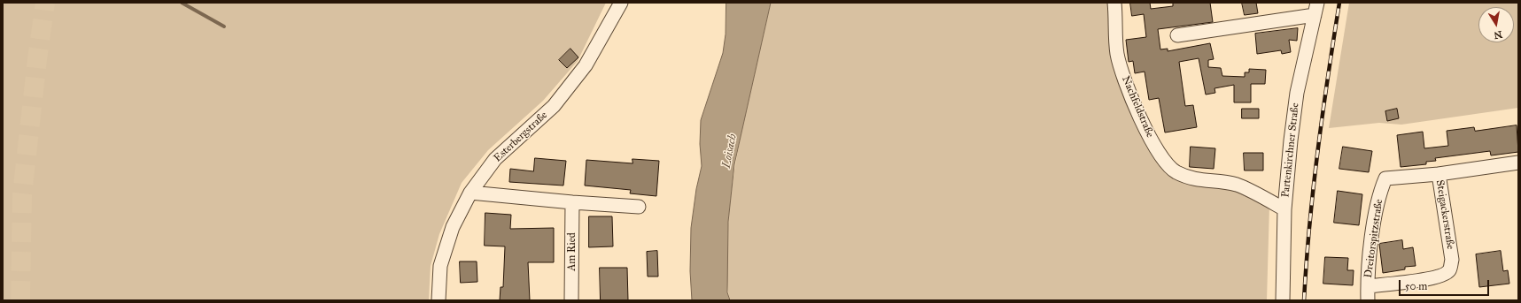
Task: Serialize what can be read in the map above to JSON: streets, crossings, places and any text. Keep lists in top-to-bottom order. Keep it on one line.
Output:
{"streets":{"street":["Nachfeldstraße","Esterbergstraße","Partenkirchner Straße","Steigackerstraße","Dreitorspitzstraße","Am Ried"]},"crossings":[["Nachfeldstraße","Partenkirchner Straße"],["Steigackerstraße","Dreitorspitzstraße"]],"water":["Loisach"],"scale_bar":"50 m","north":"bottom"}
